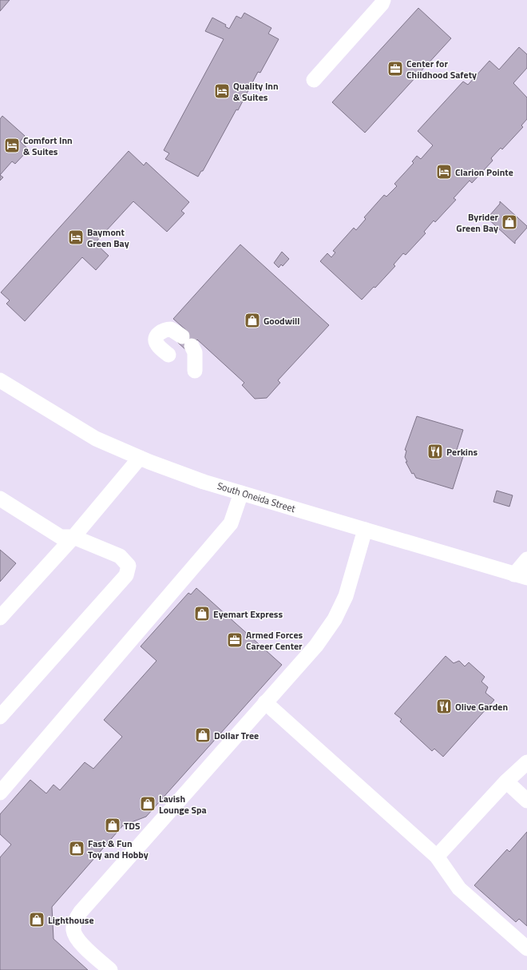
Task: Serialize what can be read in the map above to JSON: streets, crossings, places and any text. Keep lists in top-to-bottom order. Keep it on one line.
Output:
{"streets":{"street":["South Oneida Street"]},"places":{"office":["Center for Childhood Safety","Armed Forces Career Center"],"hotel":["Quality Inn & Suites","Comfort Inn & Suites","Clarion Pointe","Baymont Green Bay"],"shop":["Byrider Green Bay","Goodwill","Eyemart Express","Dollar Tree","Lavish Lounge Spa","TDS","Fast & Fun Toy and Hobby","Lighthouse"],"restaurant":["Perkins","Olive Garden"]}}
